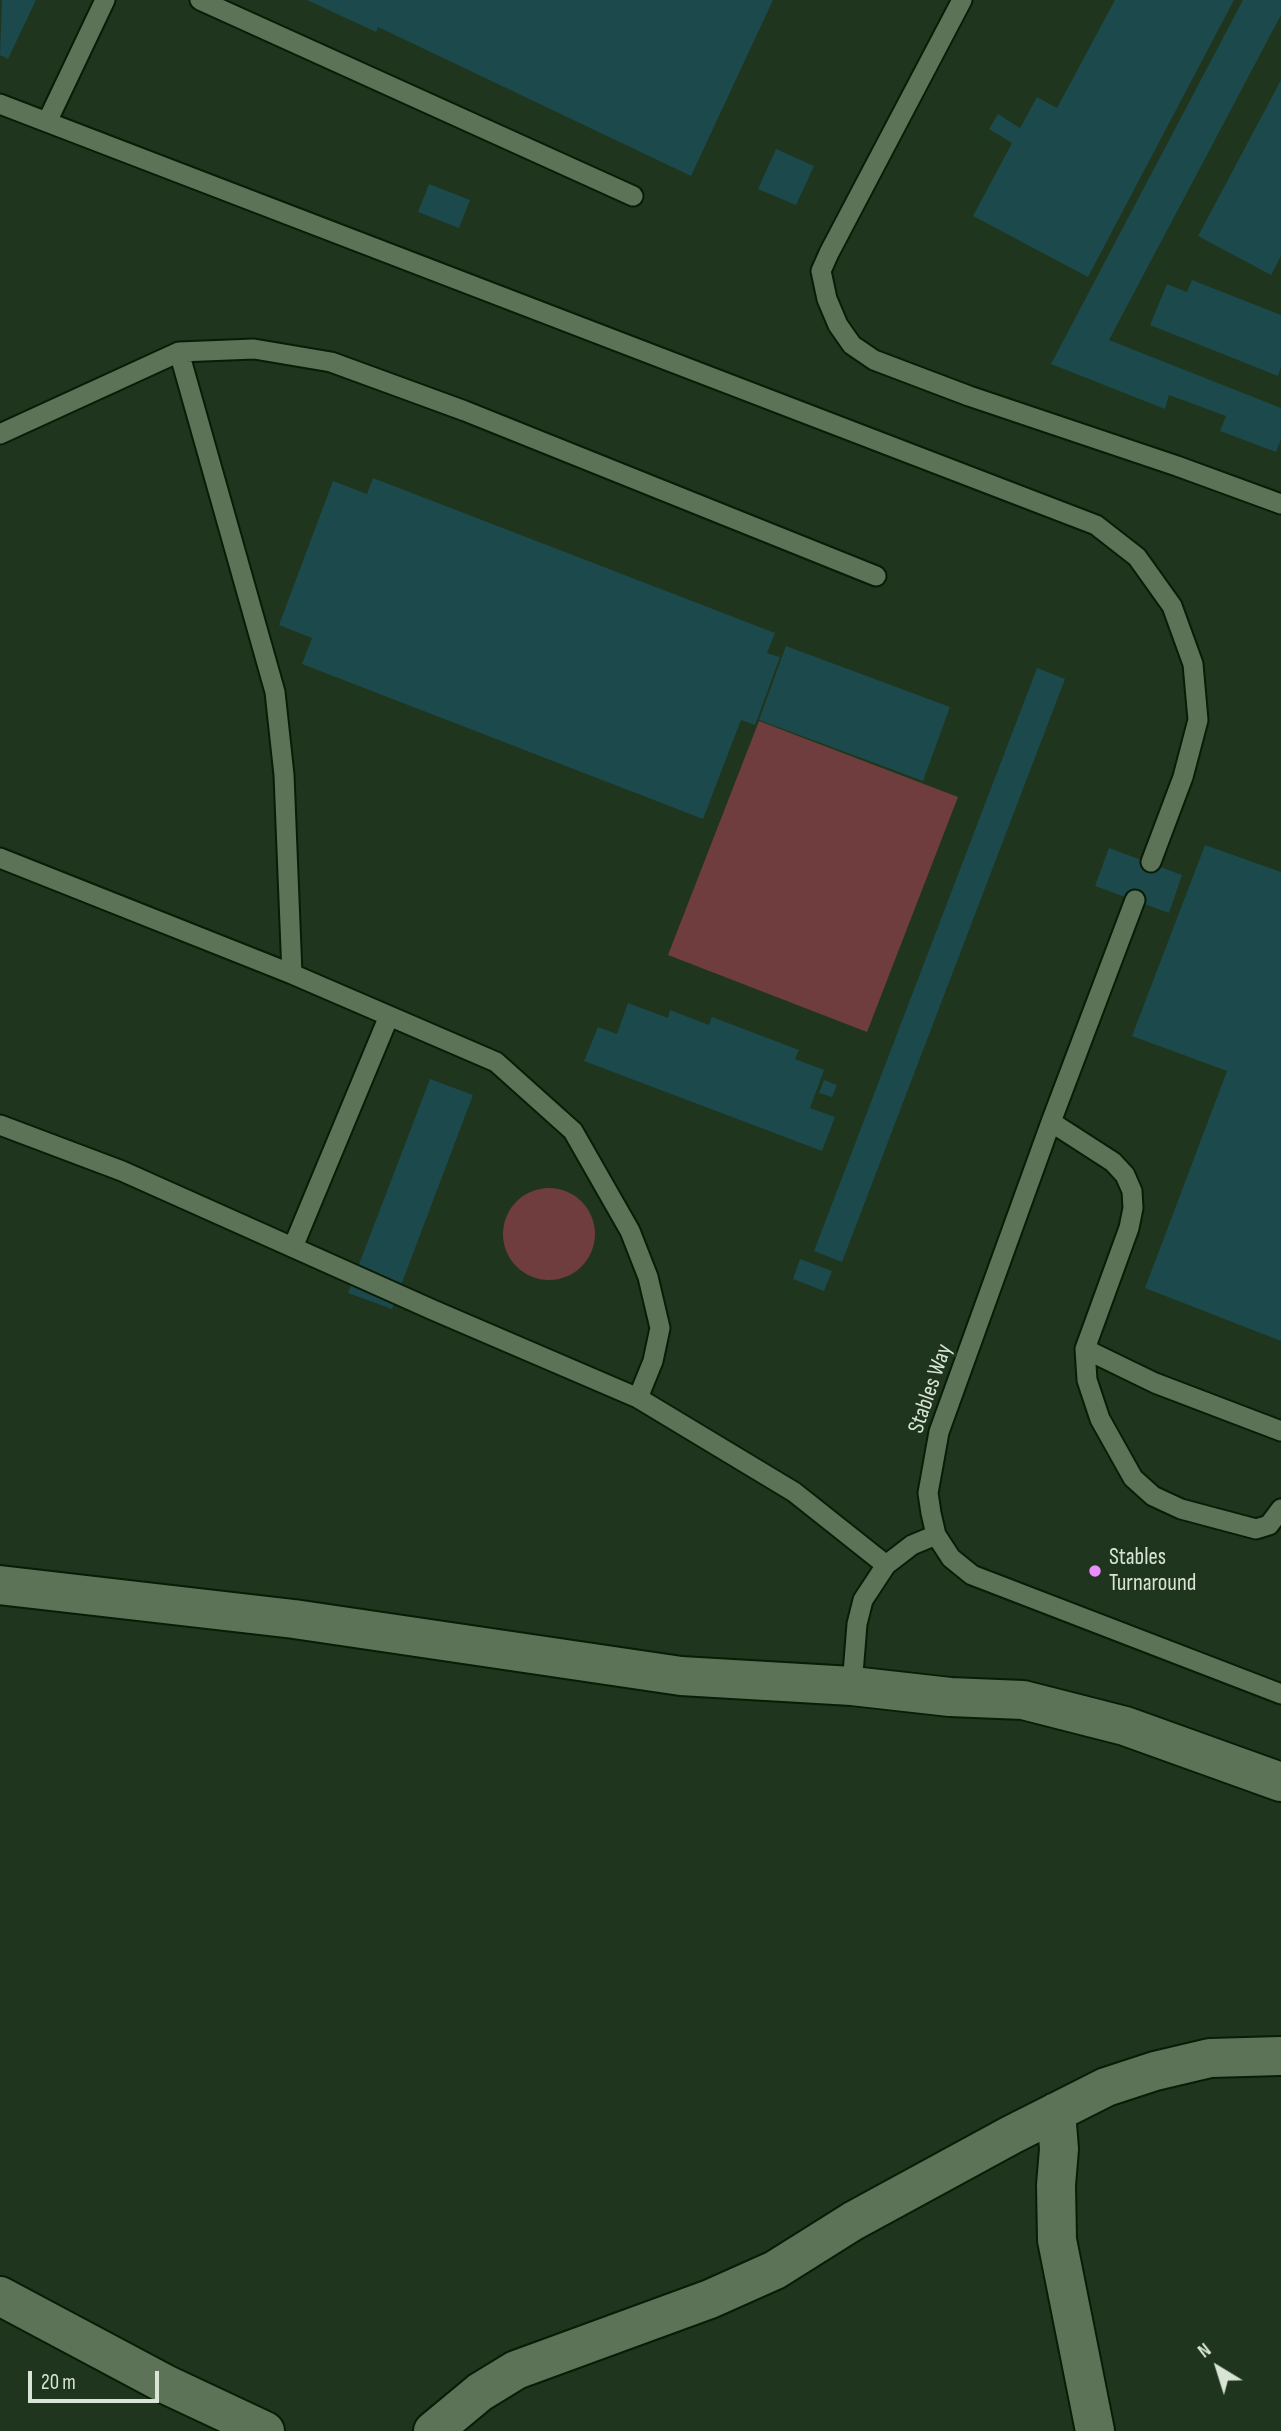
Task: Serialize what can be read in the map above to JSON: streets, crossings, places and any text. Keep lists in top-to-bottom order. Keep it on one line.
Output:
{"streets":{"lane":["Stables Way"]},"places":["Stables Turnaround"],"scale_bar":"20 m","north":"top left"}
